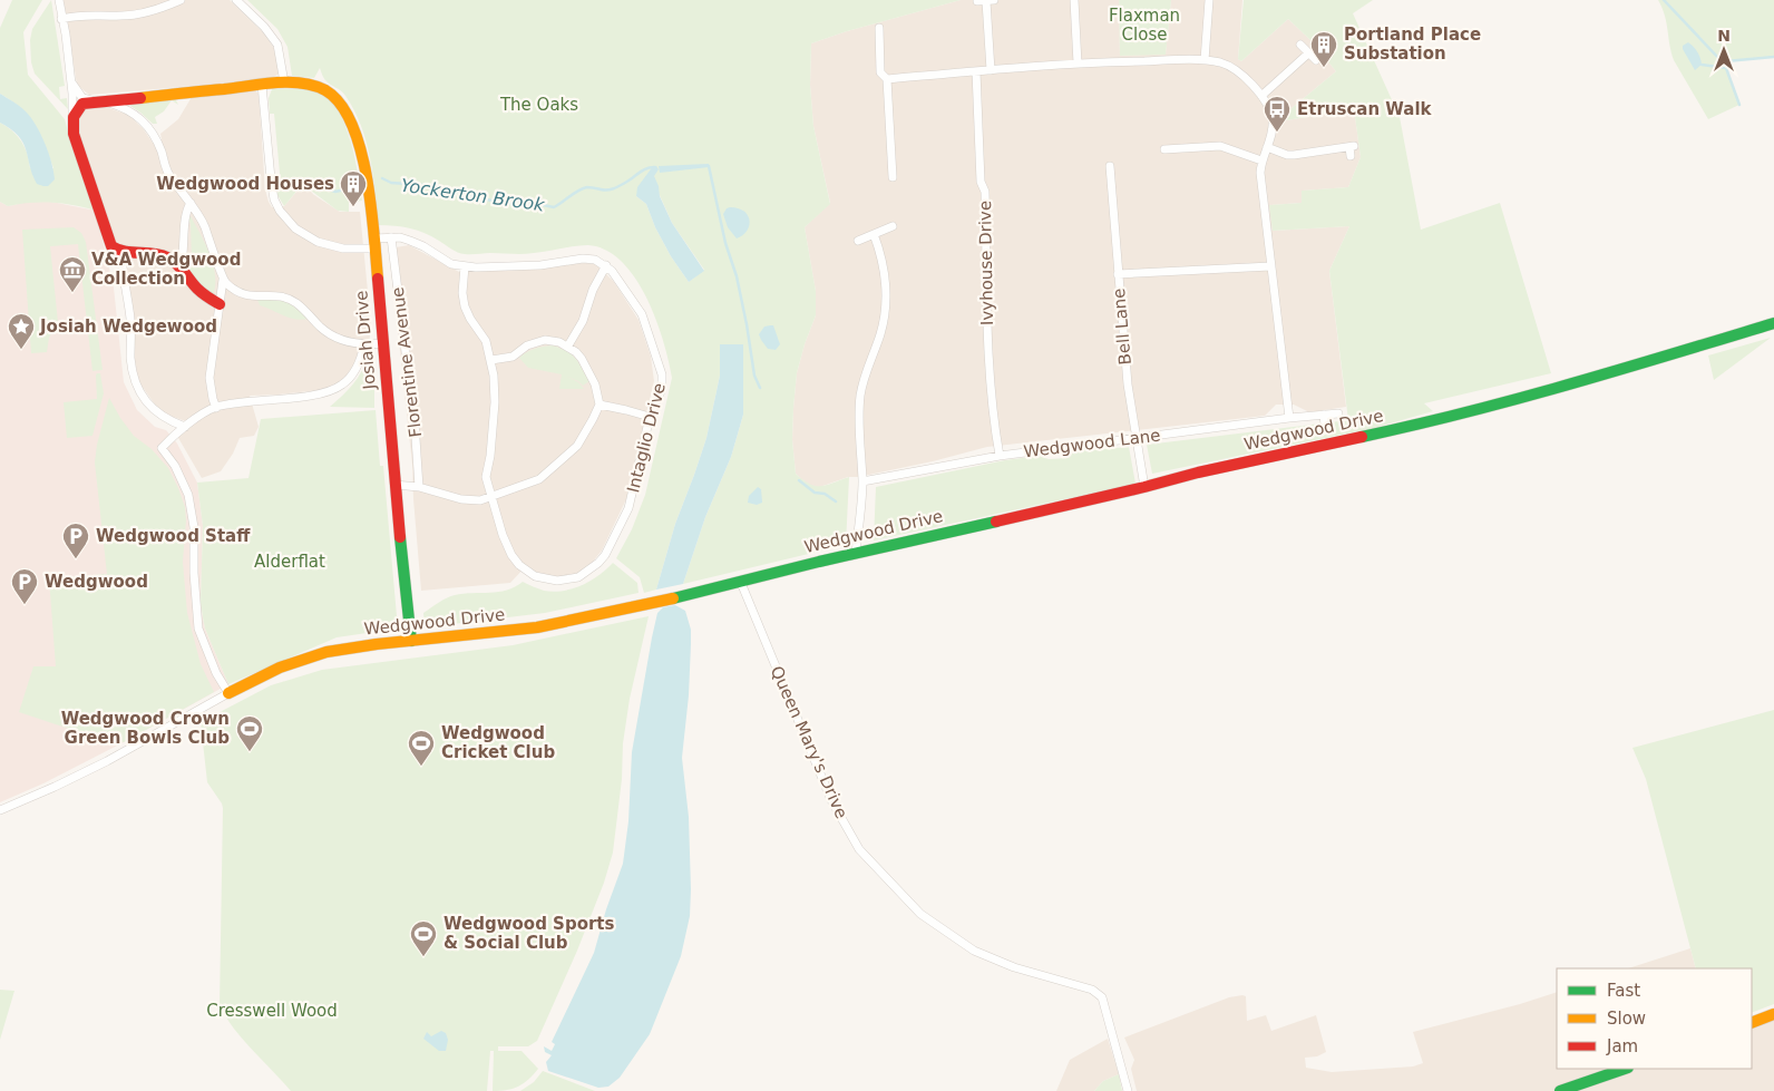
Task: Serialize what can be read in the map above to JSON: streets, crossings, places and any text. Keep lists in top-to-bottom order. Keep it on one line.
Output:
{"streets":{"street":["Ivyhouse Drive","Bell Lane","Josiah Drive","Florentine Avenue","Wedgwood Drive","Intaglio Drive","Wedgwood Lane","Queen Mary's Drive"]},"crossings":[["Ivyhouse Drive","Wedgwood Lane"],["Bell Lane","Wedgwood Drive"],["Bell Lane","Wedgwood Lane"],["Josiah Drive","Wedgwood Drive"],["Wedgwood Drive","Queen Mary's Drive"]],"water":["Yockerton Brook"],"parks":["Flaxman Close","The Oaks","Alderflat","Cresswell Wood"],"places":{"building":["Portland Place Substation","Wedgwood Houses"],"bus stop":["Etruscan Walk"],"museum":["V&A Wedgwood Collection"],"place":["Josiah Wedgewood"],"parking":["Wedgwood Staff","Wedgwood"],"sports":["Wedgwood Crown Green Bowls Club","Wedgwood Cricket Club","Wedgwood Sports & Social Club"]},"legend":["Fast","Slow","Jam"],"north":"top"}
